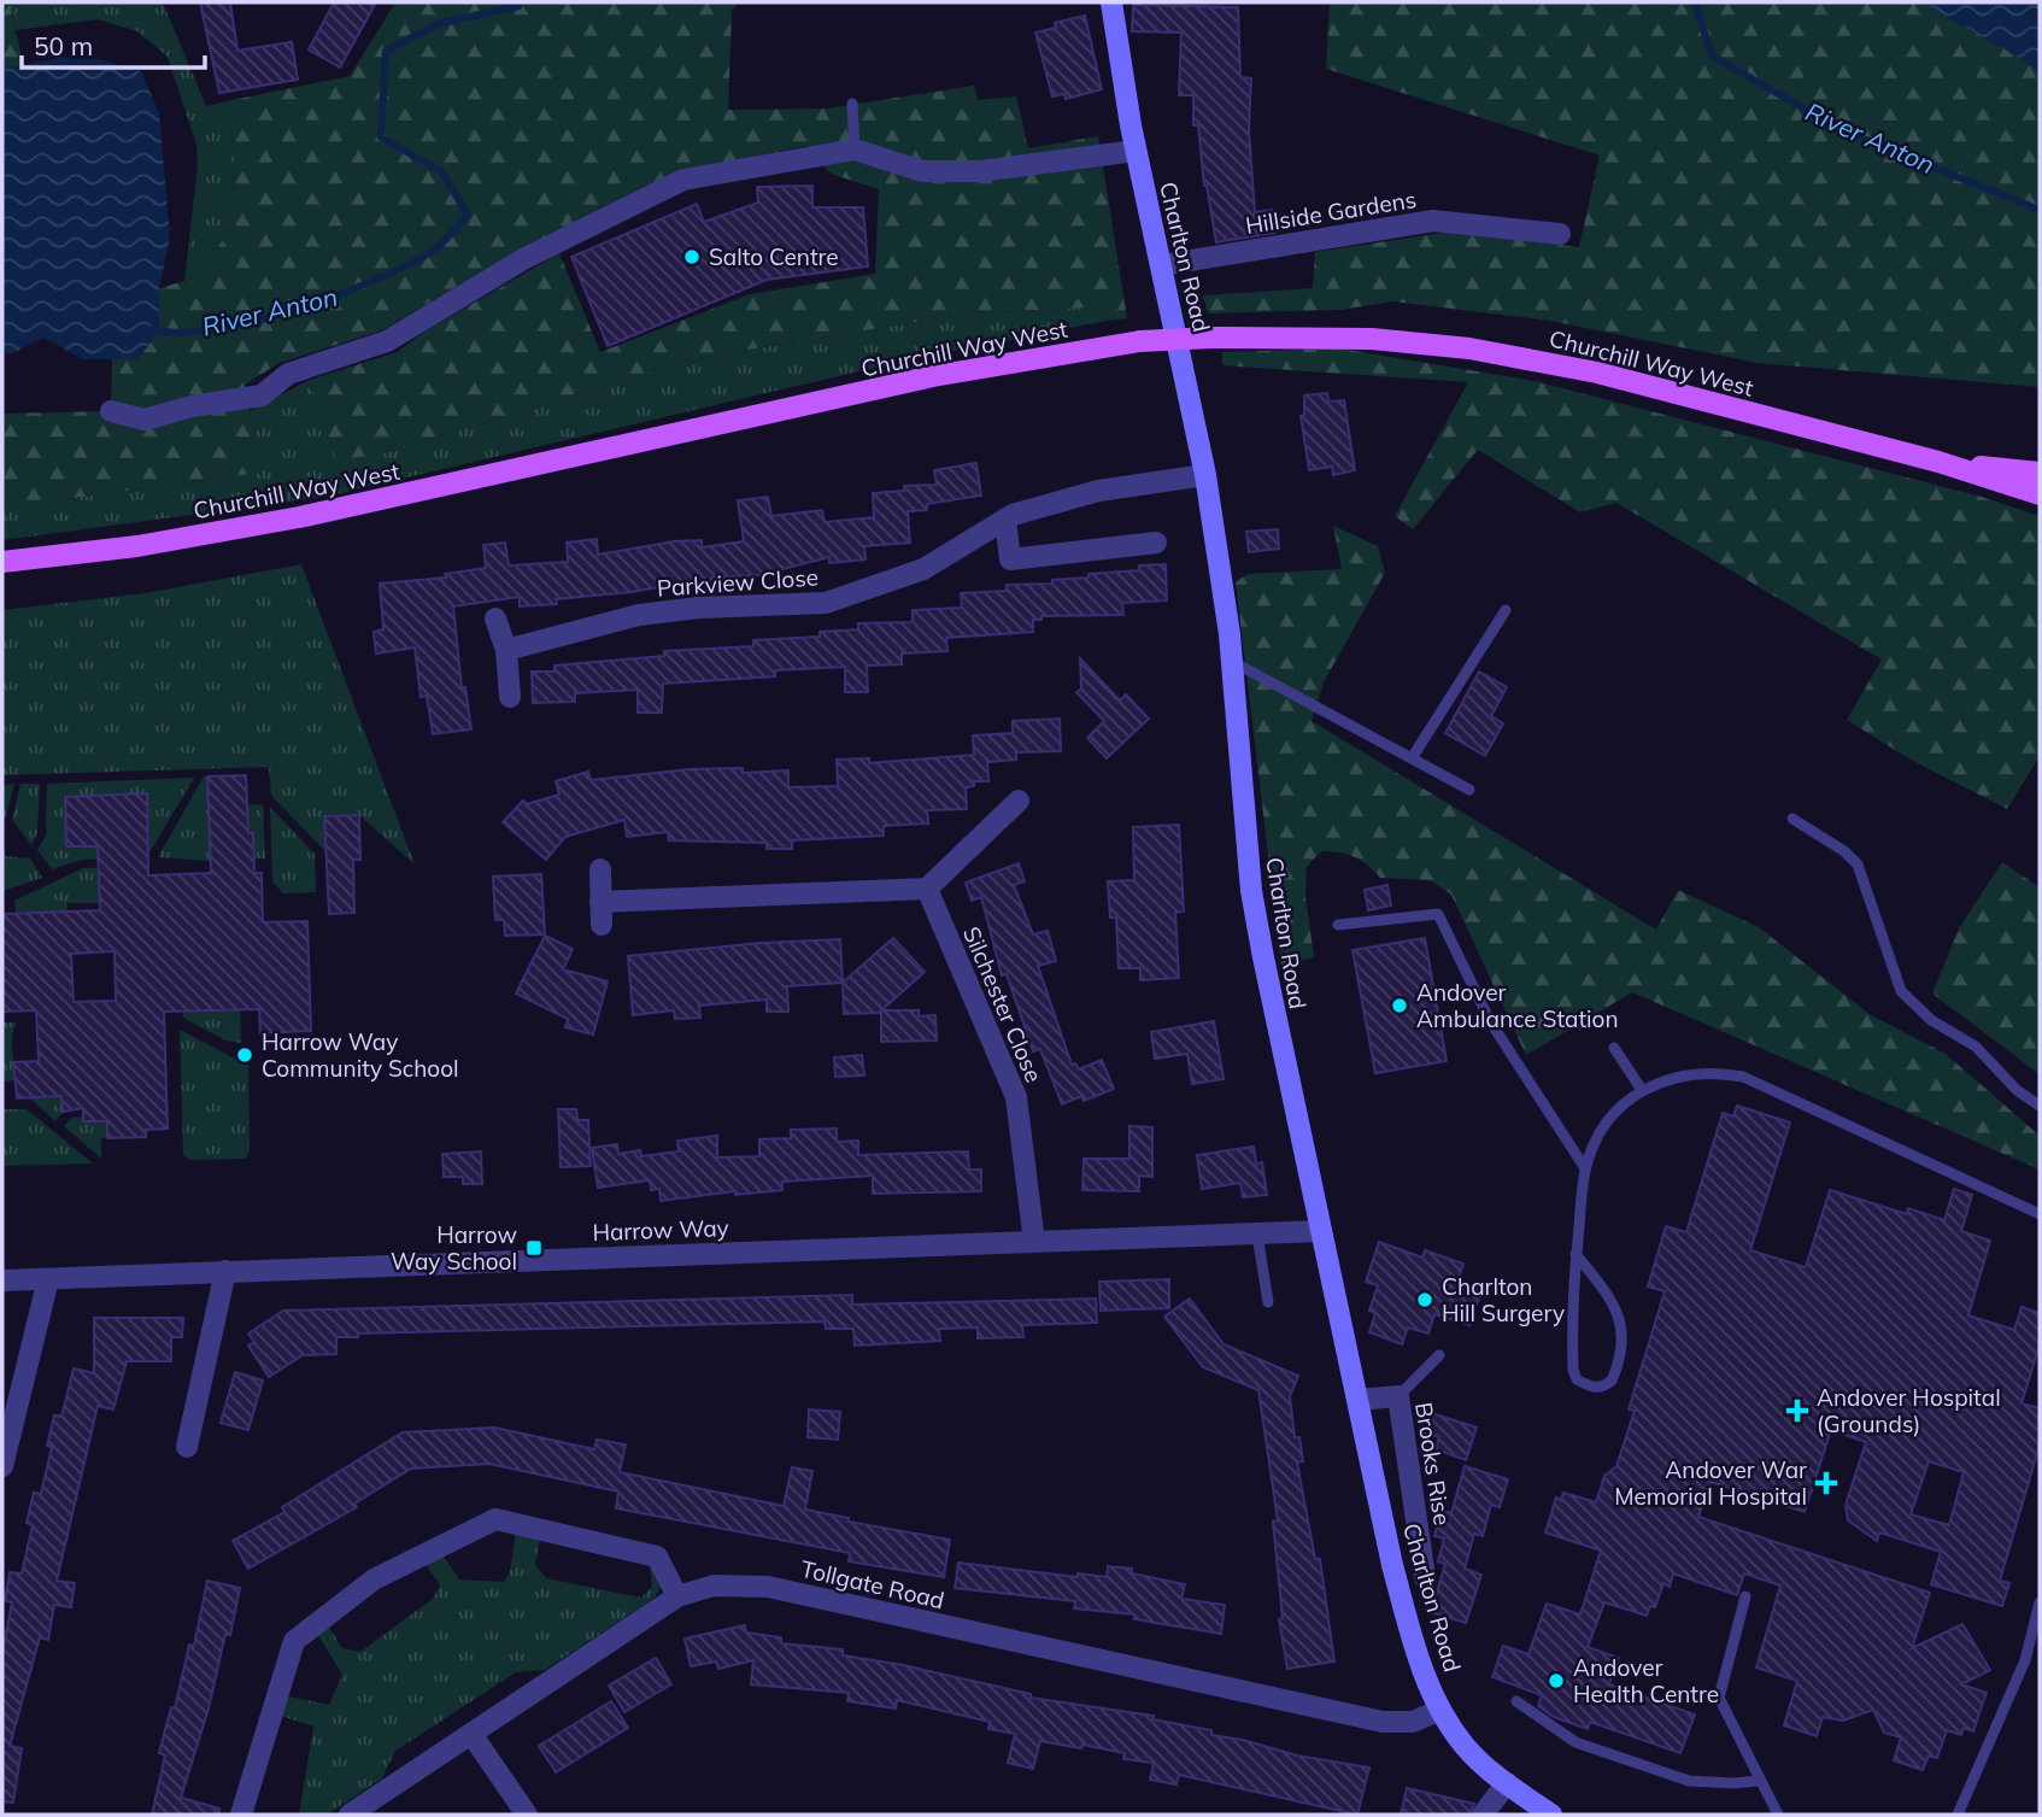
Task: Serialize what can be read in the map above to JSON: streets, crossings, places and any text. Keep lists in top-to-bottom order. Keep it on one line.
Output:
{"streets":{"main road":["Churchill Way West"],"street":["Hillside Gardens","Charlton Road","Parkview Close","Silchester Close","Harrow Way","Brooks Rise","Tollgate Road"]},"crossings":[["Hillside Gardens","Charlton Road"],["Charlton Road","Parkview Close"],["Charlton Road","Harrow Way"],["Charlton Road","Brooks Rise"],["Charlton Road","Tollgate Road"],["Silchester Close","Harrow Way"]],"water":["River Anton"],"places":{"other":["Salto Centre","Andover Ambulance Station","Harrow Way Community School","Charlton Hill Surgery","Andover Health Centre"],"transit":["Harrow Way School"],"health":["Andover Hospital (Grounds)","Andover War Memorial Hospital"]},"scale_bar":"50 m"}
